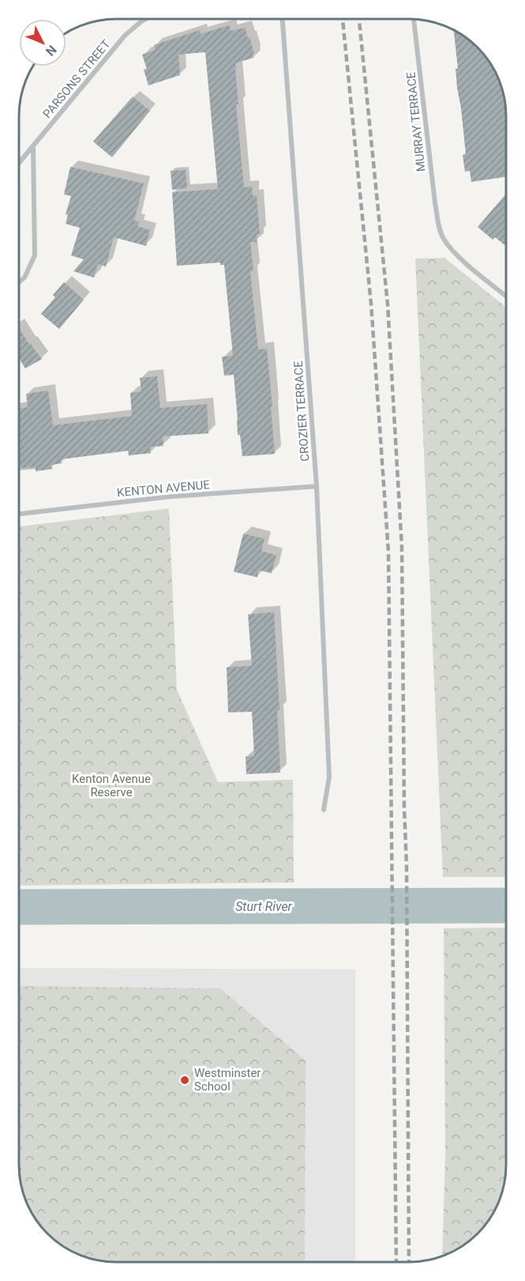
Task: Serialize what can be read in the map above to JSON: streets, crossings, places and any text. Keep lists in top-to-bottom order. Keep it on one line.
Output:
{"streets":{"street":["PARSONS STREET","MURRAY TERRACE","CROZIER TERRACE","KENTON AVENUE"]},"crossings":[["CROZIER TERRACE","KENTON AVENUE"]],"water":["Sturt River"],"parks":["Kenton Avenue Reserve"],"places":["Westminster School"],"north":"bottom right"}
